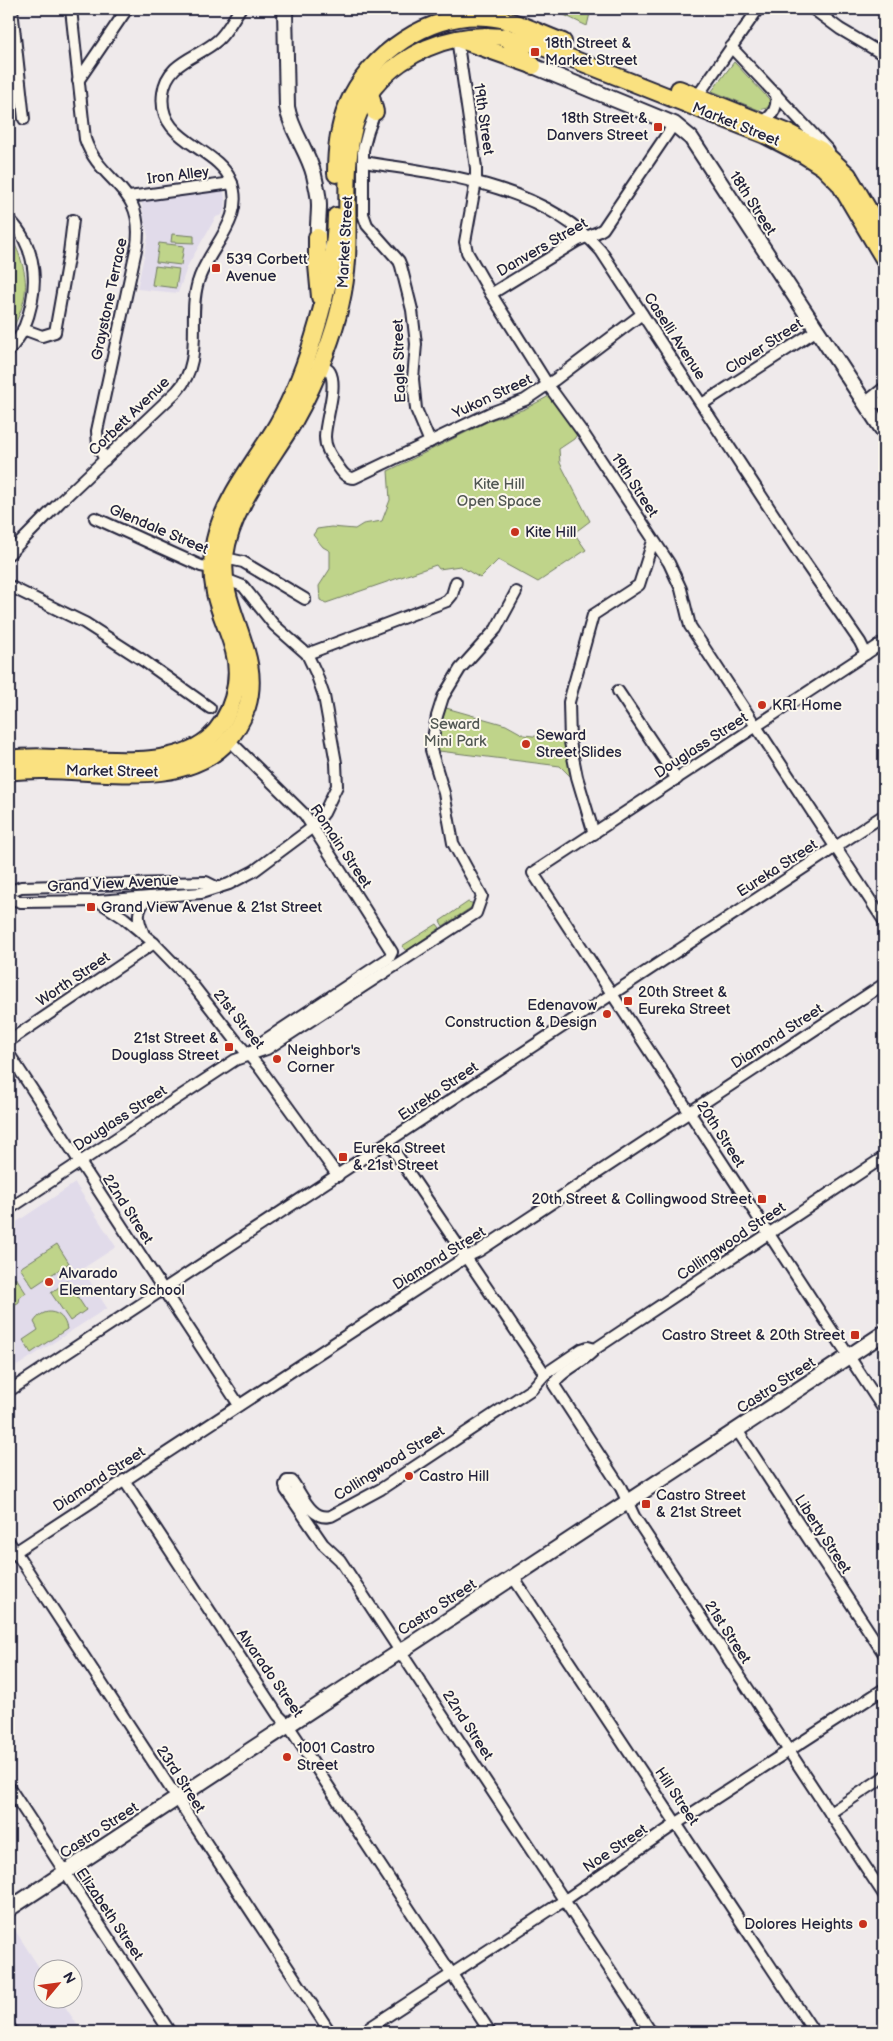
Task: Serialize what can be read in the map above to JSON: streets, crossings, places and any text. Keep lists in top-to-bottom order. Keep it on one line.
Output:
{"streets":{"main road":["Market Street"],"street":["19th Street","Iron Alley","18th Street","Danvers Street","Graystone Terrace","Caselli Avenue","Clover Street","Eagle Street","Yukon Street","Corbett Avenue","Glendale Street","Douglass Street","Romain Street","Eureka Street","Grand View Avenue","Worth Street","21st Street","Diamond Street","20th Street","22nd Street","Collingwood Street","Castro Street","Liberty Street","Alvarado Street","23rd Street","Hill Street","Noe Street","Elizabeth Street"]},"crossings":[["19th Street","Market Street"],["19th Street","Danvers Street"],["19th Street","Caselli Avenue"],["19th Street","Yukon Street"],["19th Street","Douglass Street"],["19th Street","Eureka Street"],["Market Street","Yukon Street"],["Market Street","Glendale Street"],["Market Street","Romain Street"],["Market Street","Grand View Avenue"],["Iron Alley","Graystone Terrace"],["Iron Alley","Corbett Avenue"],["18th Street","Danvers Street"],["18th Street","Clover Street"],["Danvers Street","Caselli Avenue"],["Graystone Terrace","Corbett Avenue"],["Caselli Avenue","Clover Street"],["Caselli Avenue","Eagle Street"],["Caselli Avenue","Yukon Street"],["Caselli Avenue","Douglass Street"],["Eagle Street","Yukon Street"],["Douglass Street","Romain Street"],["Douglass Street","21st Street"],["Douglass Street","20th Street"],["Douglass Street","22nd Street"],["Romain Street","Grand View Avenue"],["Eureka Street","21st Street"],["Eureka Street","20th Street"],["Eureka Street","22nd Street"],["Grand View Avenue","21st Street"],["Worth Street","21st Street"],["21st Street","Collingwood Street"],["21st Street","Castro Street"],["21st Street","Noe Street"],["Diamond Street","20th Street"],["Diamond Street","22nd Street"],["Diamond Street","Alvarado Street"],["Diamond Street","23rd Street"],["20th Street","Collingwood Street"],["20th Street","Castro Street"],["22nd Street","Collingwood Street"],["22nd Street","Castro Street"],["22nd Street","Noe Street"],["Castro Street","Liberty Street"],["Castro Street","Alvarado Street"],["Castro Street","23rd Street"],["Castro Street","Hill Street"],["Castro Street","Elizabeth Street"],["Alvarado Street","Noe Street"],["Hill Street","Noe Street"]],"parks":["Kite Hill Open Space","Seward Mini Park"],"places":{"transit":["18th Street & Market Street","18th Street & Danvers Street","539 Corbett Avenue","Grand View Avenue & 21st Street","20th Street & Eureka Street","21st Street & Douglass Street","Eureka Street & 21st Street","20th Street & Collingwood Street","Castro Street & 20th Street","Castro Street & 21st Street"],"other":["Kite Hill","KRI Home","Seward Street Slides","Edenavow Construction & Design","Neighbor's Corner","Alvarado Elementary School","Castro Hill","1001 Castro Street","Dolores Heights"]},"north":"top right"}
